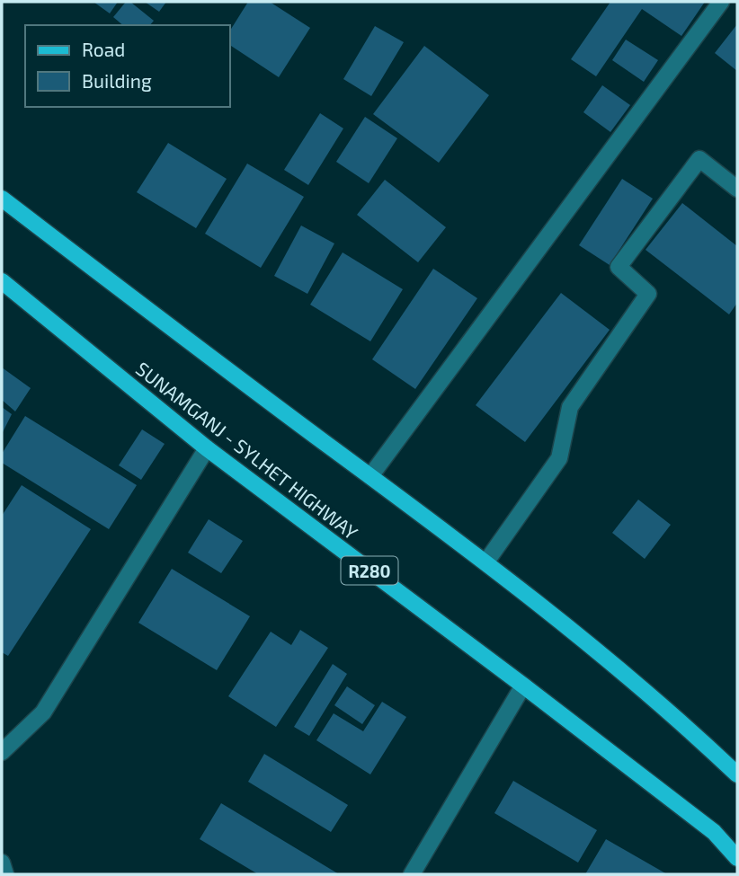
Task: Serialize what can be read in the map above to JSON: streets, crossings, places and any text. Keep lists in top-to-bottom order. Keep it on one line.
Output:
{"streets":{"main road":["SUNAMGANJ - SYLHET HIGHWAY","R280"]},"legend":["Road","Building"]}
